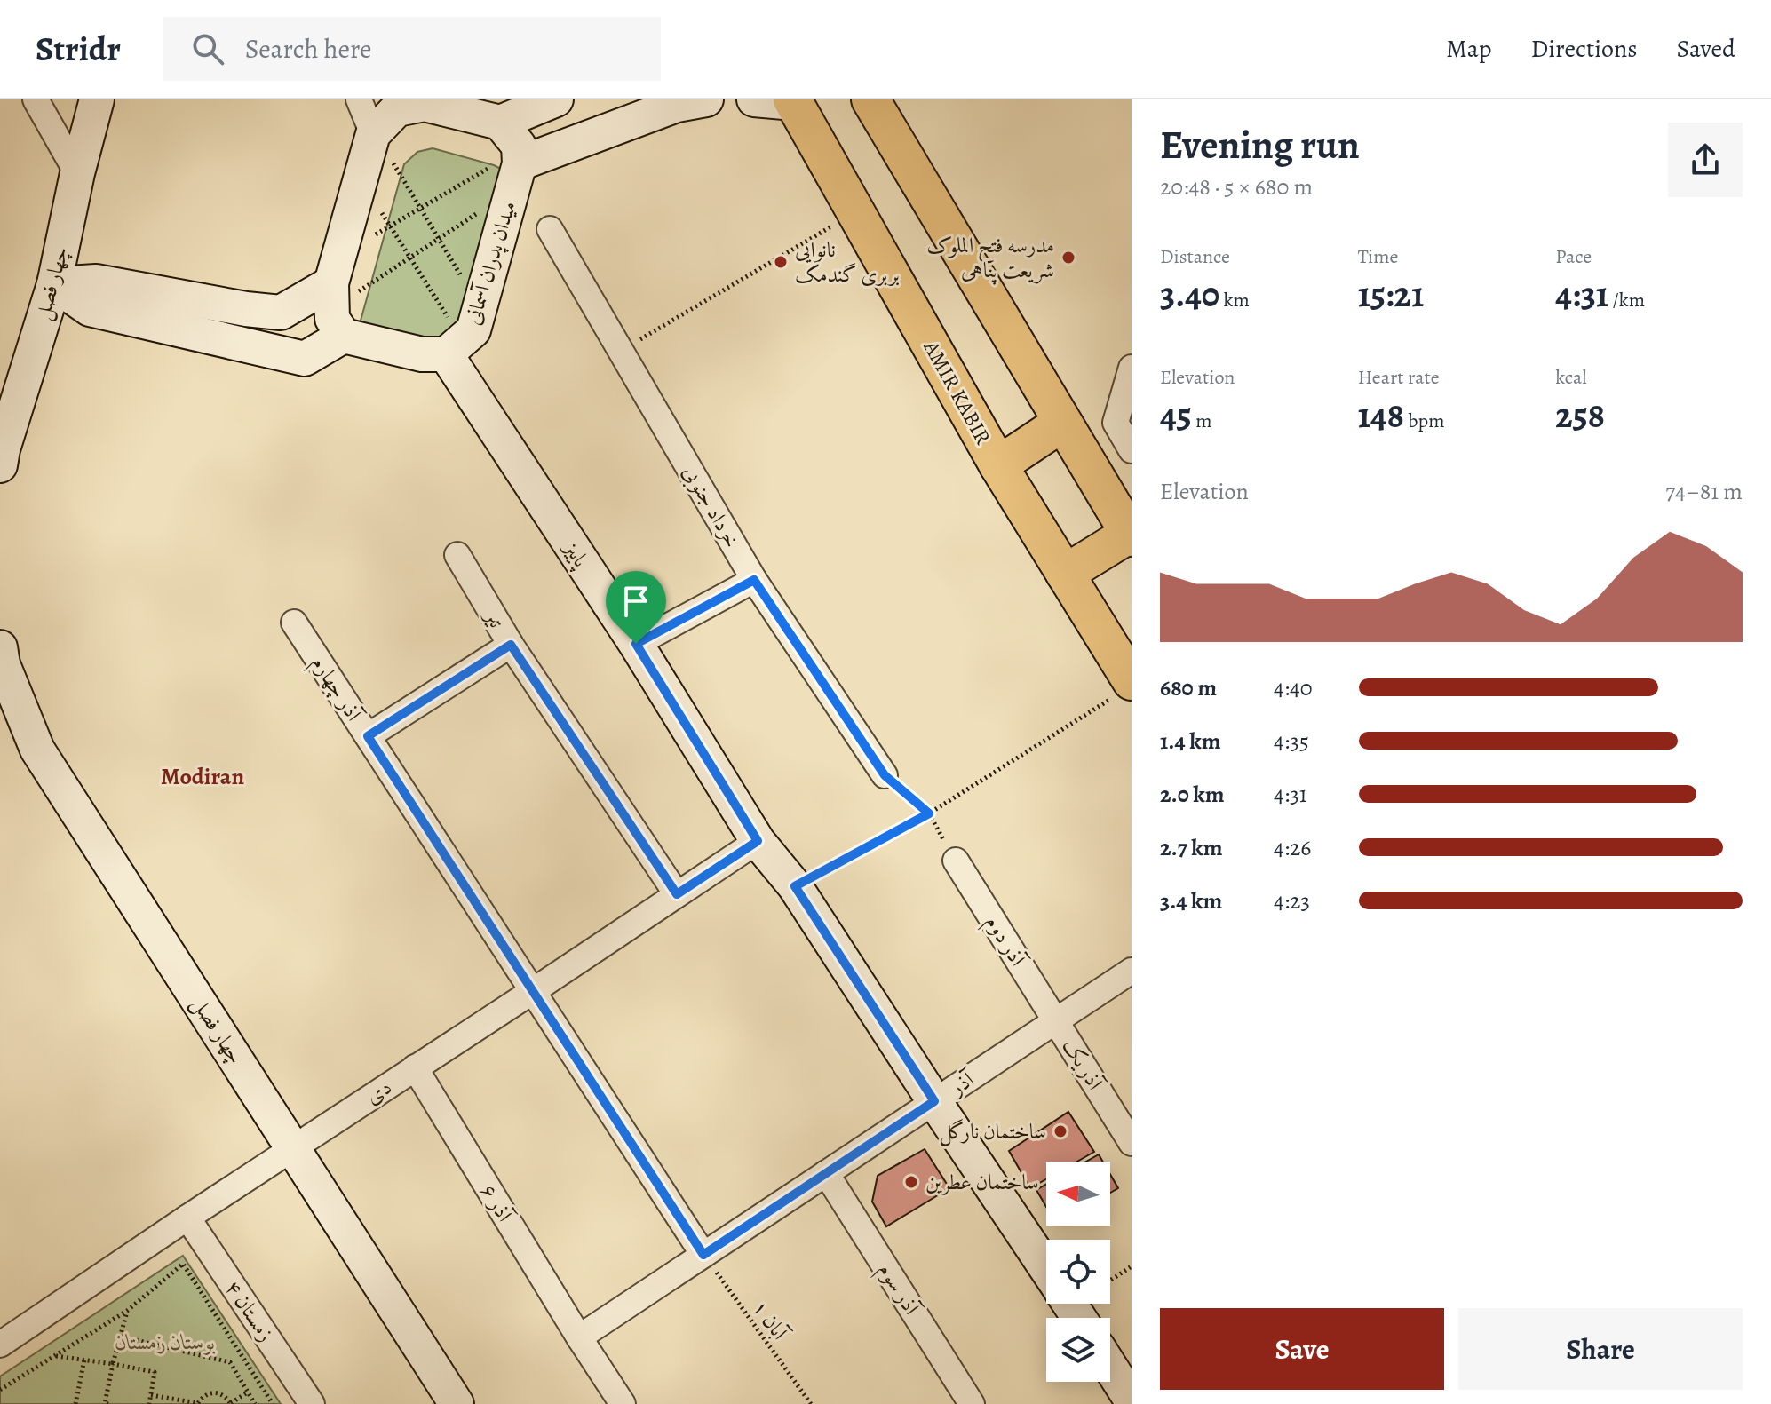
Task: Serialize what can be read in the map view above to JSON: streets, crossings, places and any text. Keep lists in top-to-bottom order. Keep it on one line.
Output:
{"streets":{"main road":["AMIR KABIR"],"street":["میدان پدران آسمانی","چهار فصل","خرداد جنوبی","پاییز","تیر","آذر چهارم","آذر دوم","آذر یک","آذر","دی","آذر ۶","آذر سوم","زمستان ۴"],"path":["آبان ۱"]},"crossings":[["میدان پدران آسمانی","پاییز"],["چهار فصل","دی"],["پاییز","آذر"],["پاییز","دی"],["تیر","دی"],["آذر چهارم","آذر"],["آذر چهارم","دی"],["آذر چهارم","آبان ۱"],["آذر دوم","آذر یک"],["آذر دوم","آذر"],["آذر یک","آذر"],["آذر","آذر ۶"],["آذر","آذر سوم"],["آذر","آبان ۱"],["دی","آذر ۶"],["دی","زمستان ۴"]],"districts":["Modiran"],"parks":["بوستان زمستان"],"places":["مدرسه فتح الملوک شریعت پناهی","نانوایی بربری گندمک","ساختمان نارگل","ساختمان عطرین"],"north":"left","page":{"header":"Stridr","search":"Search here","nav":["Map","Directions","Saved"],"heading":["Evening run","20:48 · 5 × 680 m"],"stats":[["Distance","3.40 km"],["Time","15:21"],["Pace","4:31 /km"],["Elevation","45 m"],["Heart rate","148 bpm"],["kcal","258"]],"chart":["Elevation","74–81 m"],"list":[{"name":"680 m","note":"4:40"},{"name":"1.4 km","note":"4:35"},{"name":"2.0 km","note":"4:31"},{"name":"2.7 km","note":"4:26"},{"name":"3.4 km","note":"4:23"}],"buttons":["Save","Share"]}}
